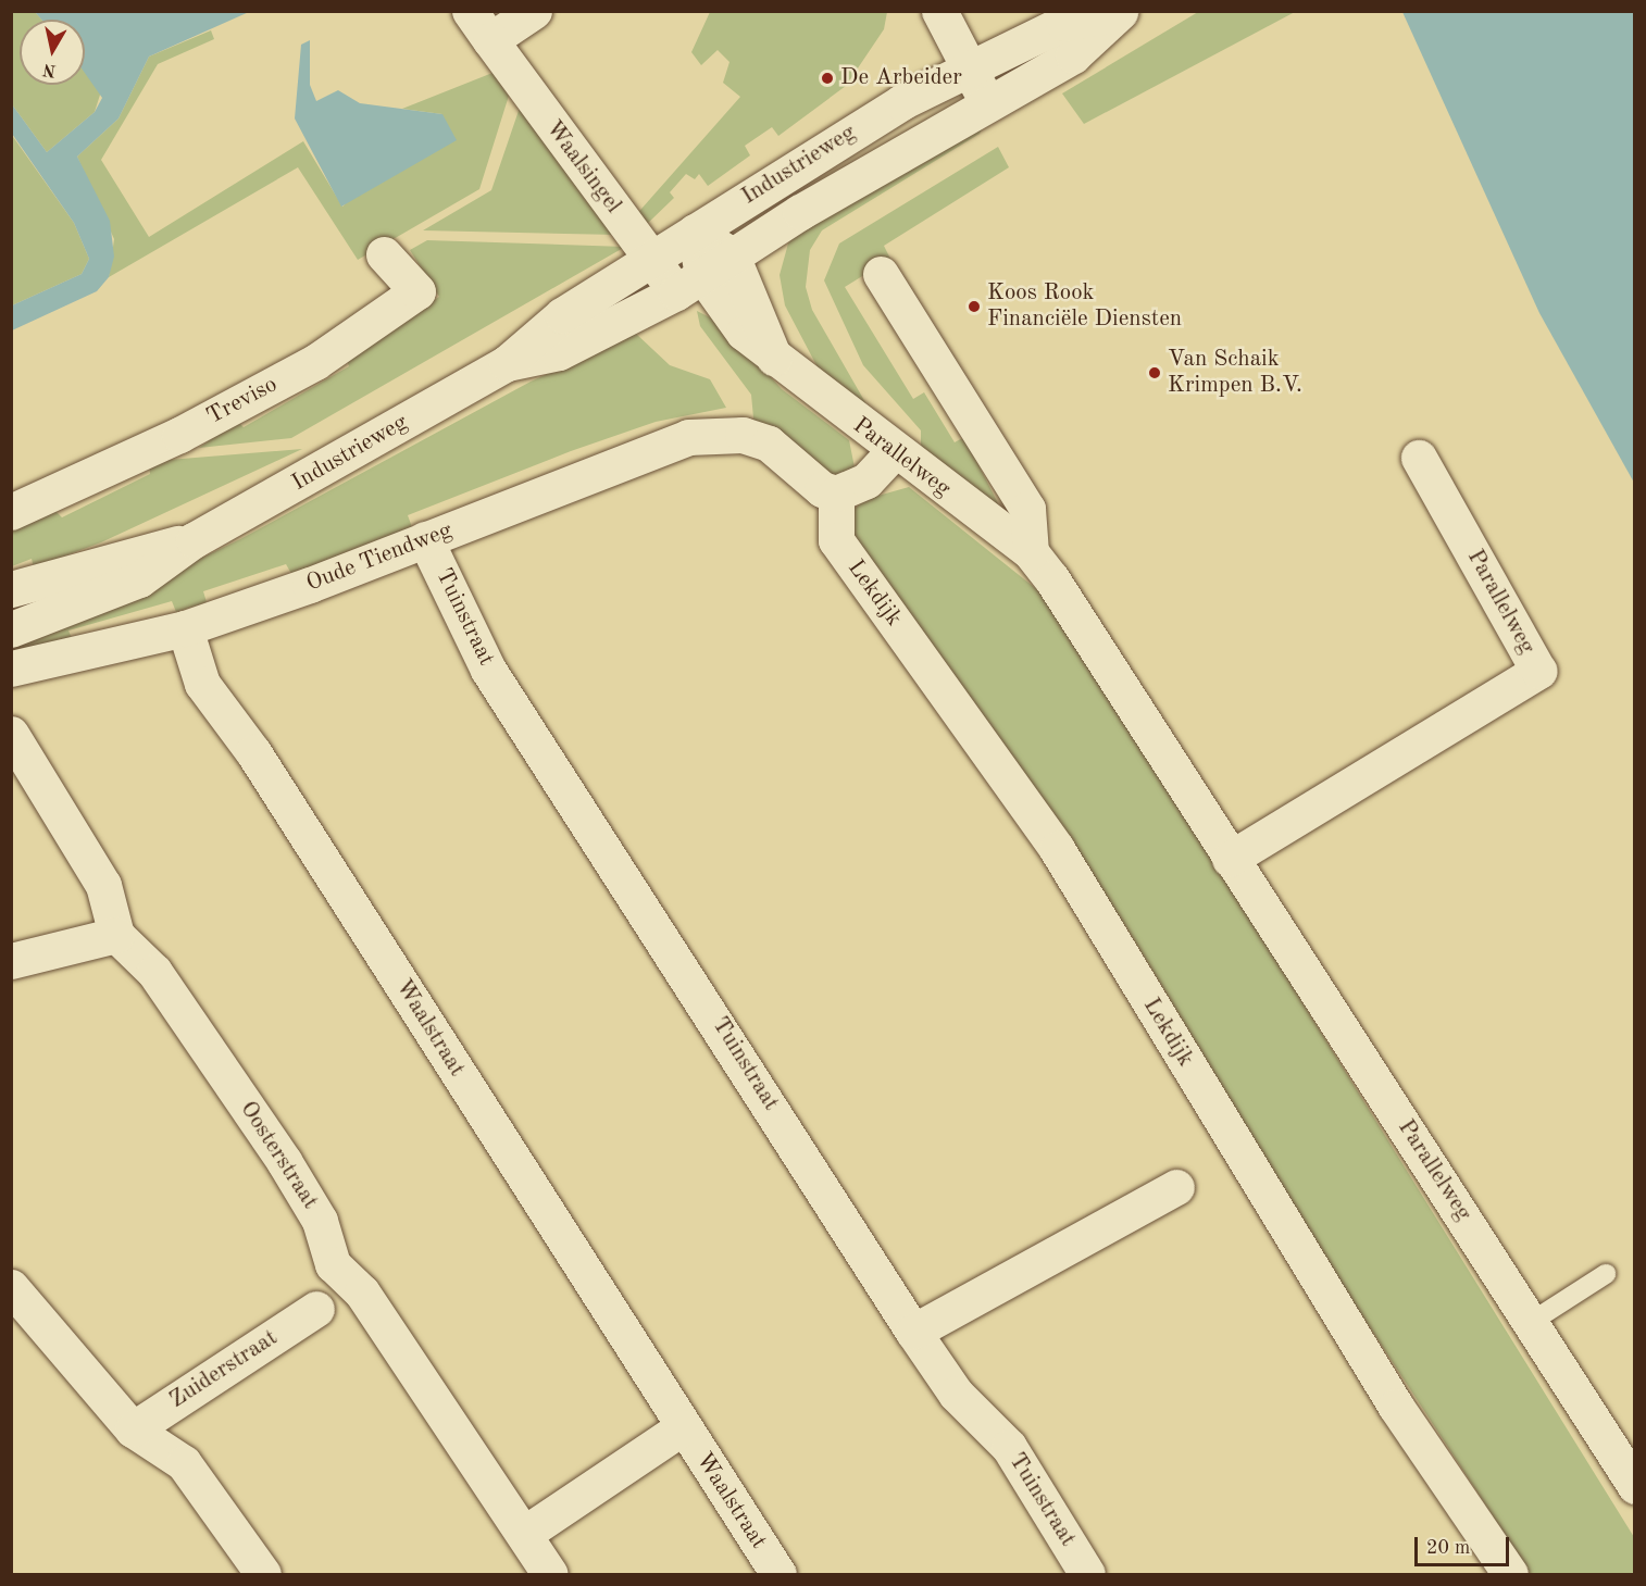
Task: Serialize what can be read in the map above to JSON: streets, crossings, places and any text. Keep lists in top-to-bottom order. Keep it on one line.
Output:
{"streets":{"street":["Industrieweg","Waalsingel","Treviso","Parallelweg","Oude Tiendweg","Lekdijk","Tuinstraat","Waalstraat","Oosterstraat","Zuiderstraat"]},"crossings":[["Industrieweg","Waalsingel"],["Industrieweg","Parallelweg"],["Waalsingel","Parallelweg"],["Oude Tiendweg","Lekdijk"],["Oude Tiendweg","Tuinstraat"],["Oude Tiendweg","Waalstraat"],["Waalstraat","Oosterstraat"]],"places":["De Arbeider","Koos Rook Financiële Diensten","Van Schaik Krimpen B.V."],"scale_bar":"20 m","north":"bottom"}
